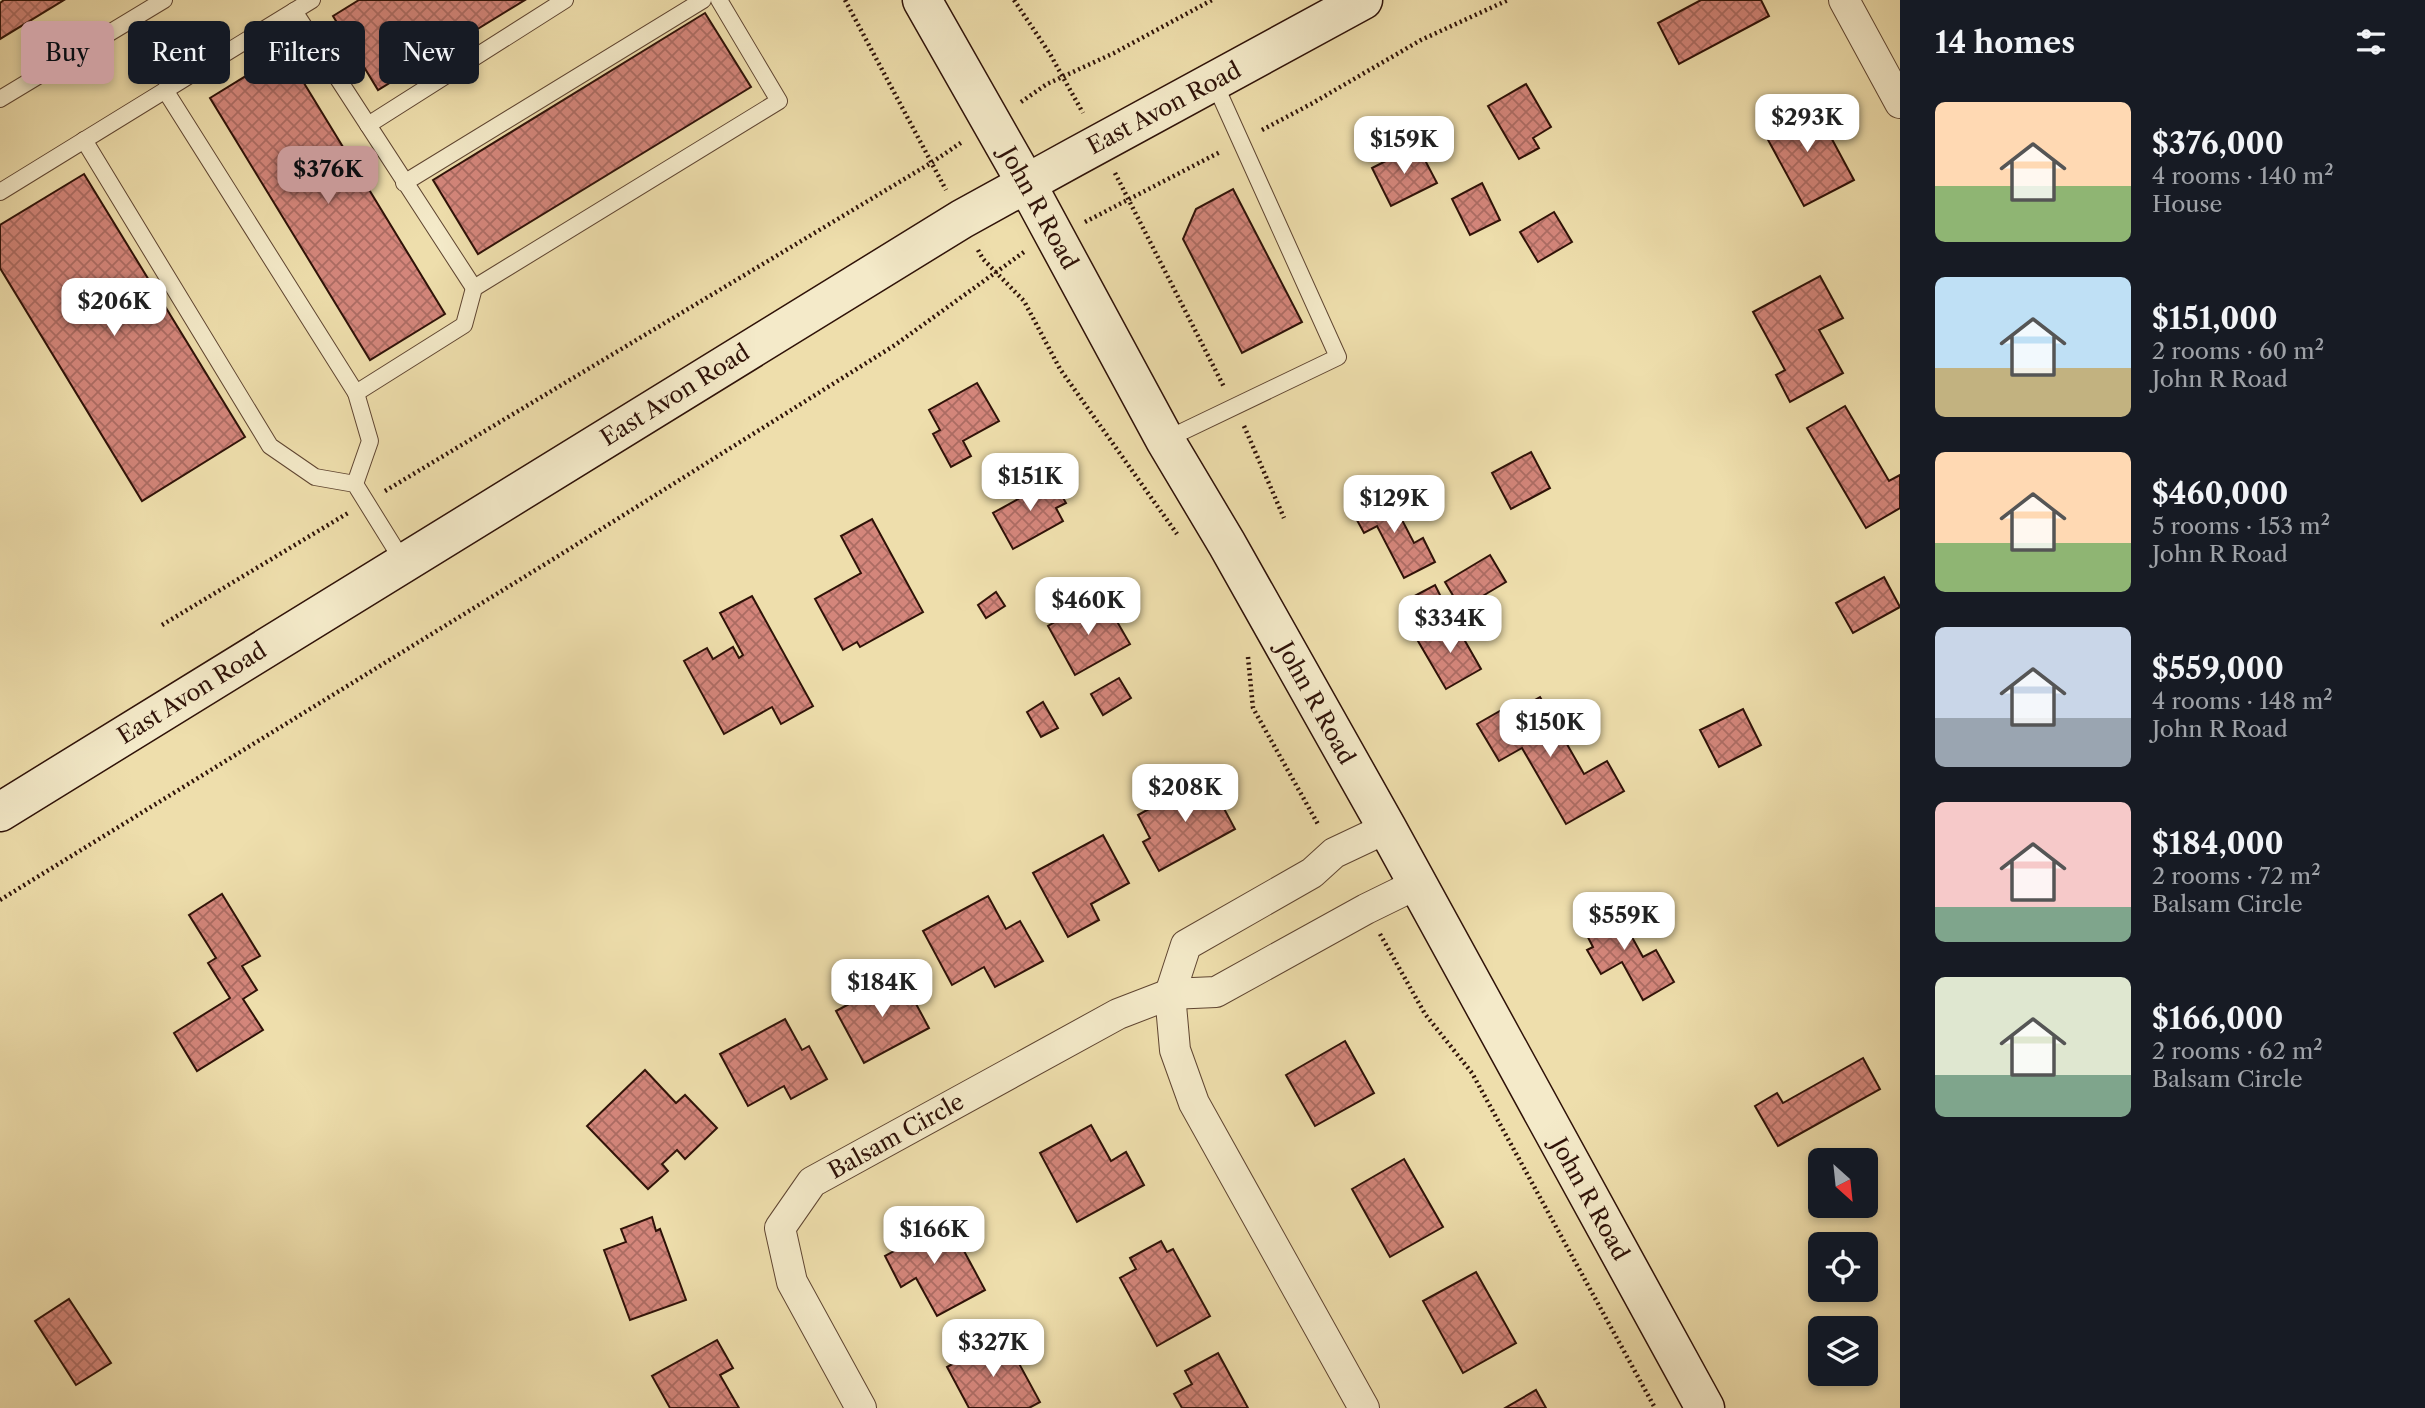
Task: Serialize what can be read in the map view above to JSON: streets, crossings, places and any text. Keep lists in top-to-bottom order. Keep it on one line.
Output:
{"streets":{"main road":["East Avon Road","John R Road"],"street":["Balsam Circle"]},"crossings":[["East Avon Road","John R Road"],["John R Road","Balsam Circle"]],"north":"bottom right","page":{"heading":"14 homes","chip":["Buy","Rent","Filters","New"],"list":[{"name":"$376,000","note":"4 rooms · 140 m² · House"},{"name":"$151,000","note":"2 rooms · 60 m² · John R Road"},{"name":"$460,000","note":"5 rooms · 153 m² · John R Road"},{"name":"$559,000","note":"4 rooms · 148 m² · John R Road"},{"name":"$184,000","note":"2 rooms · 72 m² · Balsam Circle"},{"name":"$166,000","note":"2 rooms · 62 m² · Balsam Circle"}],"price":["$293K","$159K","$376K","$206K","$151K","$129K","$460K","$334K","$150K","$208K","$559K","$184K","$166K","$327K"]}}
